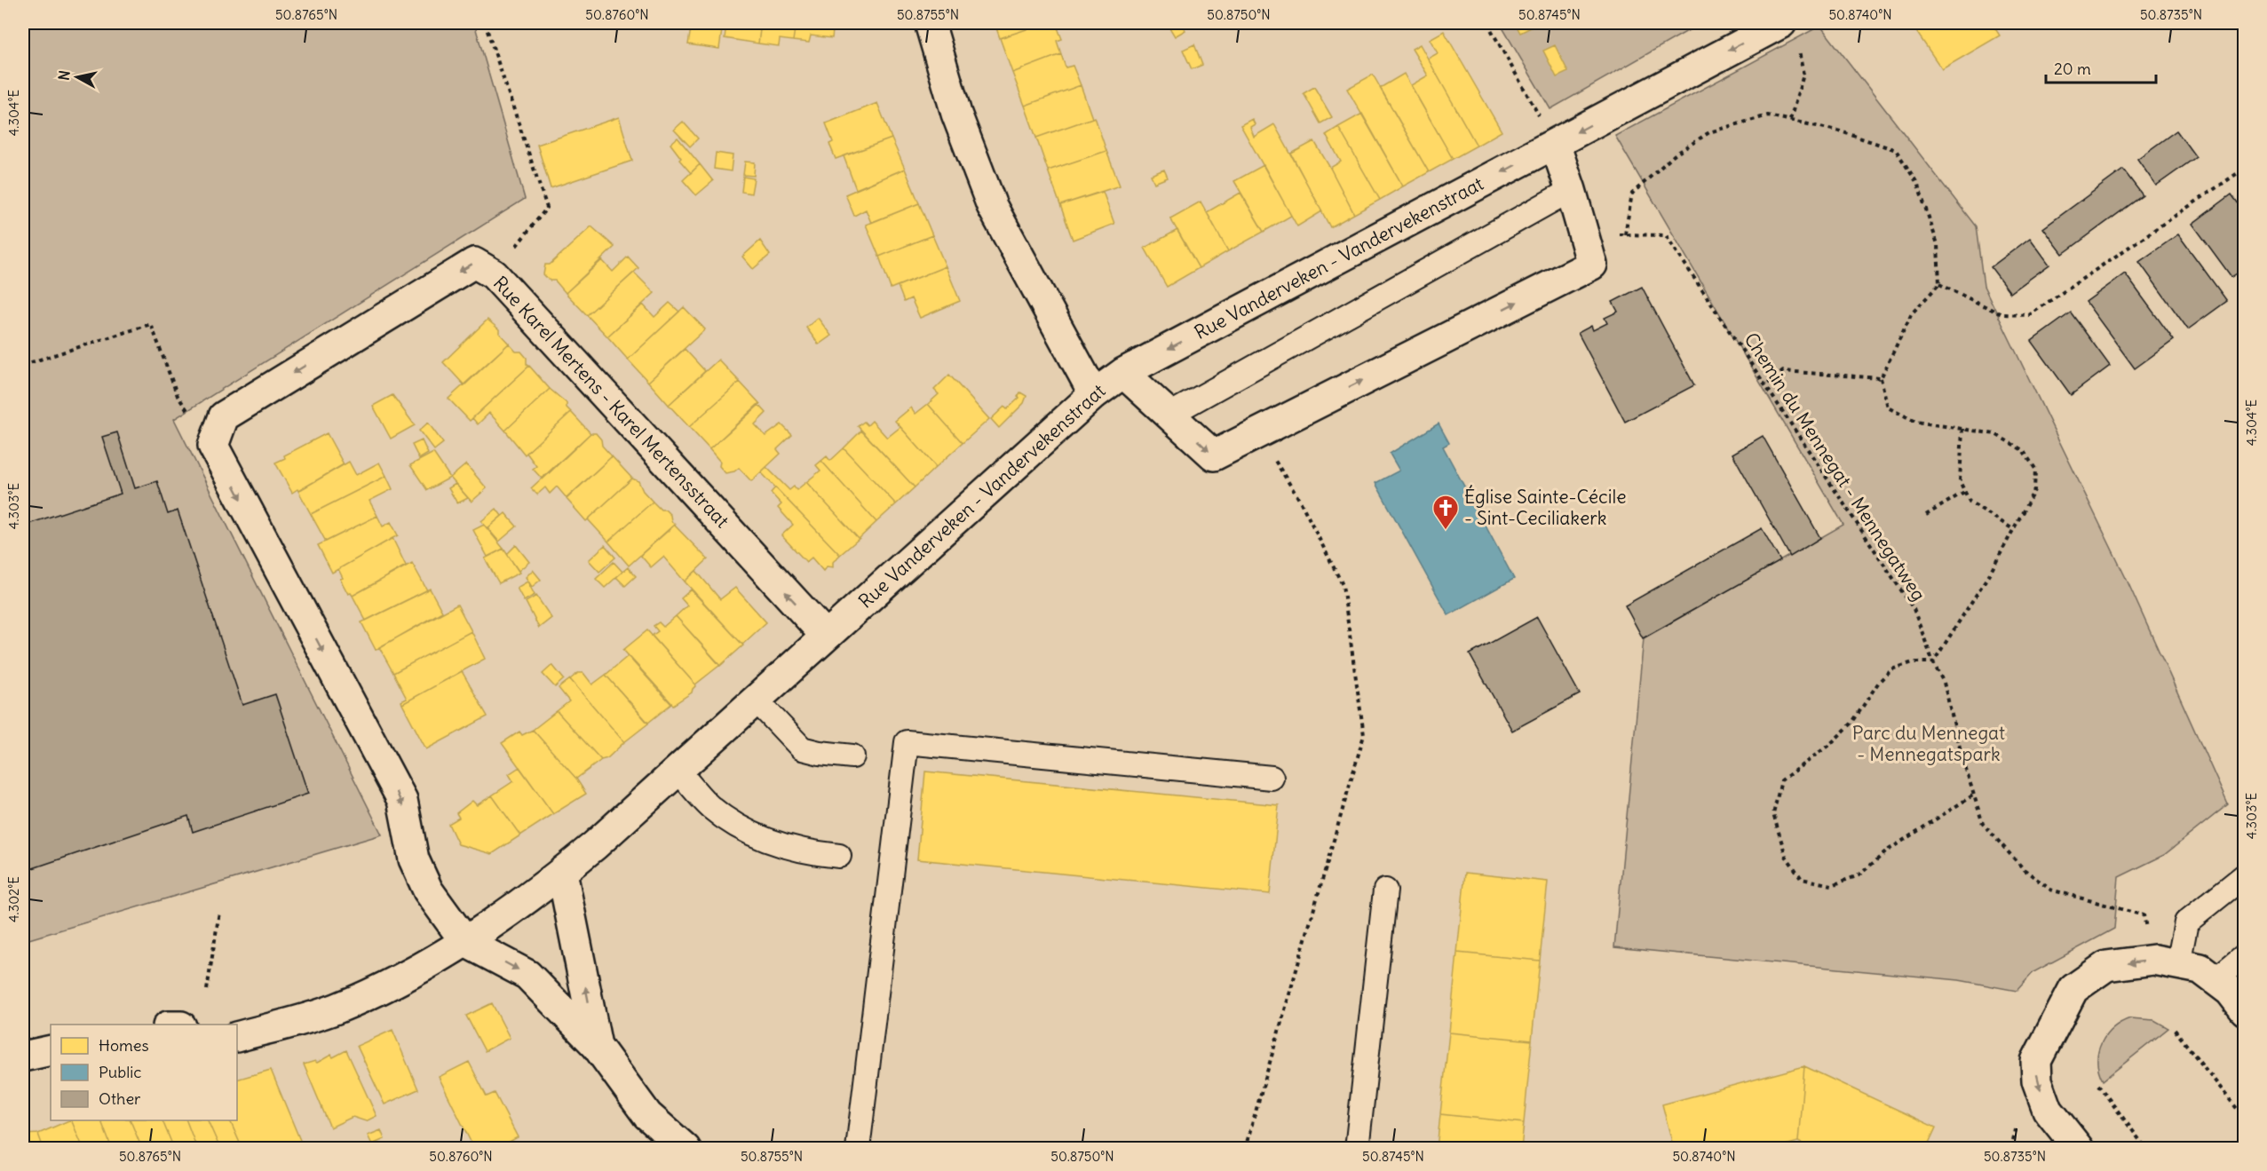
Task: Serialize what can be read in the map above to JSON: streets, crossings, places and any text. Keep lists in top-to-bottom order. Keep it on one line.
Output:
{"streets":{"street":["Rue Vanderveken - Vandervekenstraat","Rue Karel Mertens - Karel Mertensstraat"],"path":["Chemin du Mennegat - Mennegatweg"]},"crossings":[["Rue Vanderveken - Vandervekenstraat","Rue Karel Mertens - Karel Mertensstraat"]],"parks":["Parc du Mennegat - Mennegatspark"],"places":{"church":["Église Sainte-Cécile - Sint-Ceciliakerk"]},"legend":["Homes","Public","Other"],"scale_bar":"20 m","north":"left","coordinates":["50.8765°N","50.8760°N","50.8755°N","50.8750°N","50.8745°N","50.8740°N","50.8735°N","4.304°E","4.303°E","4.302°E"]}
